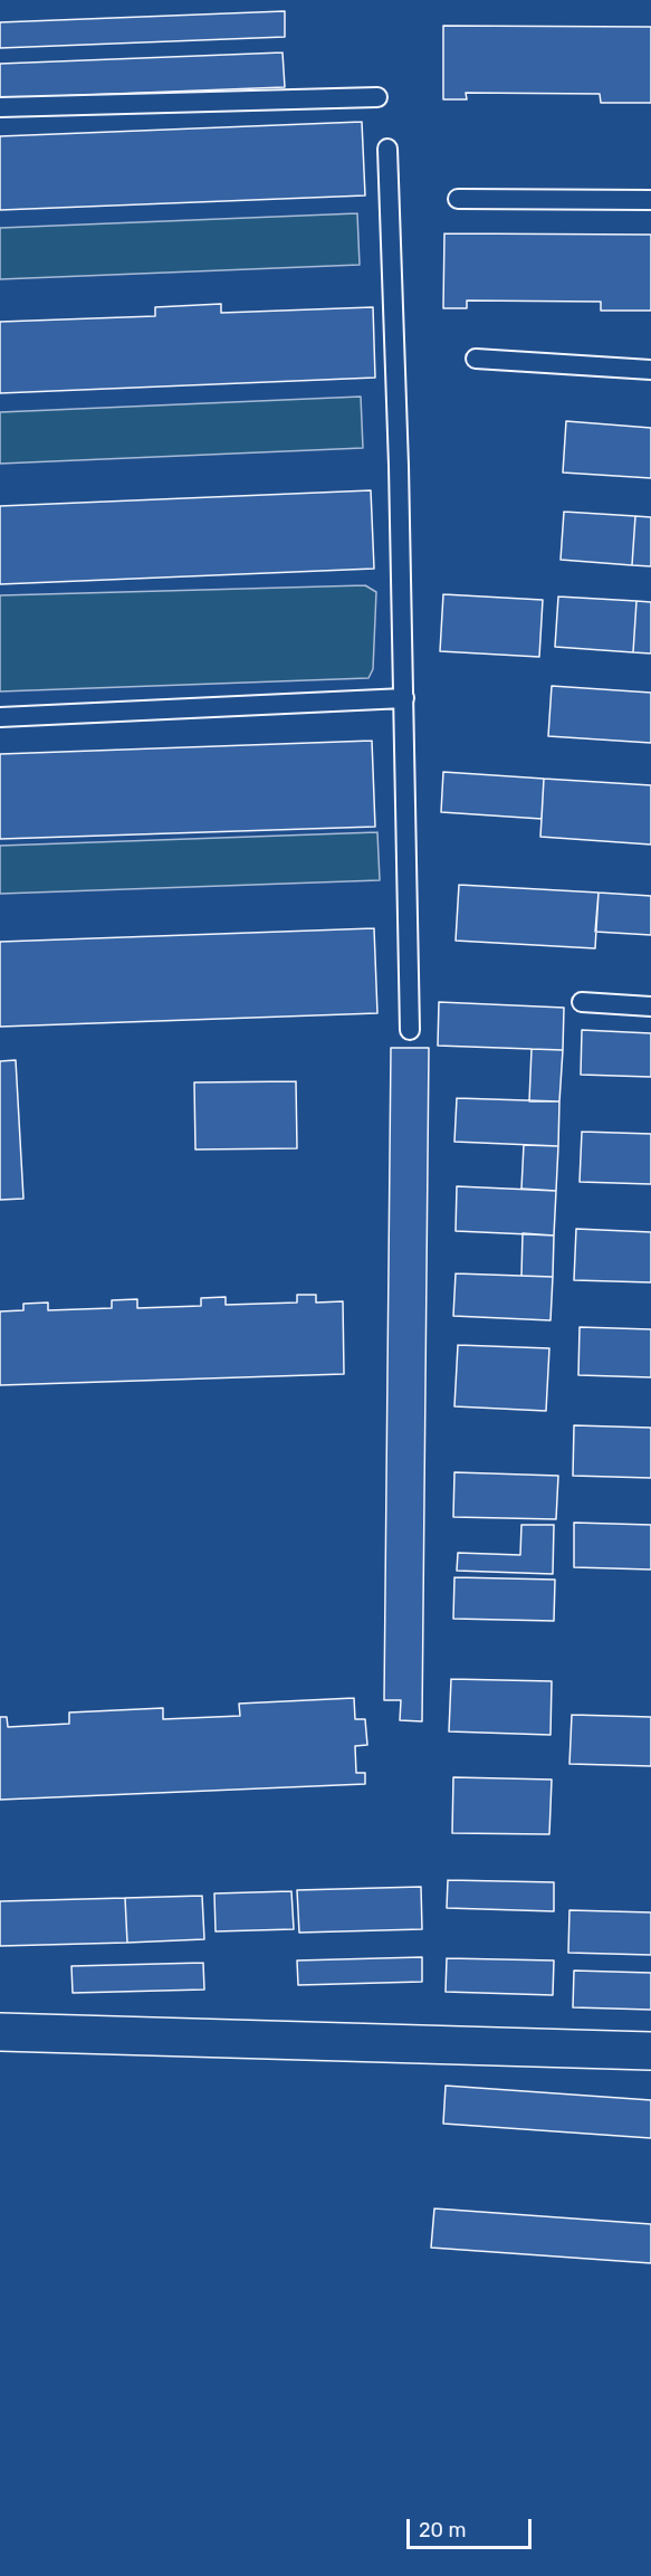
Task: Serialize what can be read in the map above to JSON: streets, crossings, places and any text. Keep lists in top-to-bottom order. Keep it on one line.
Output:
{"scale_bar":"20 m"}
